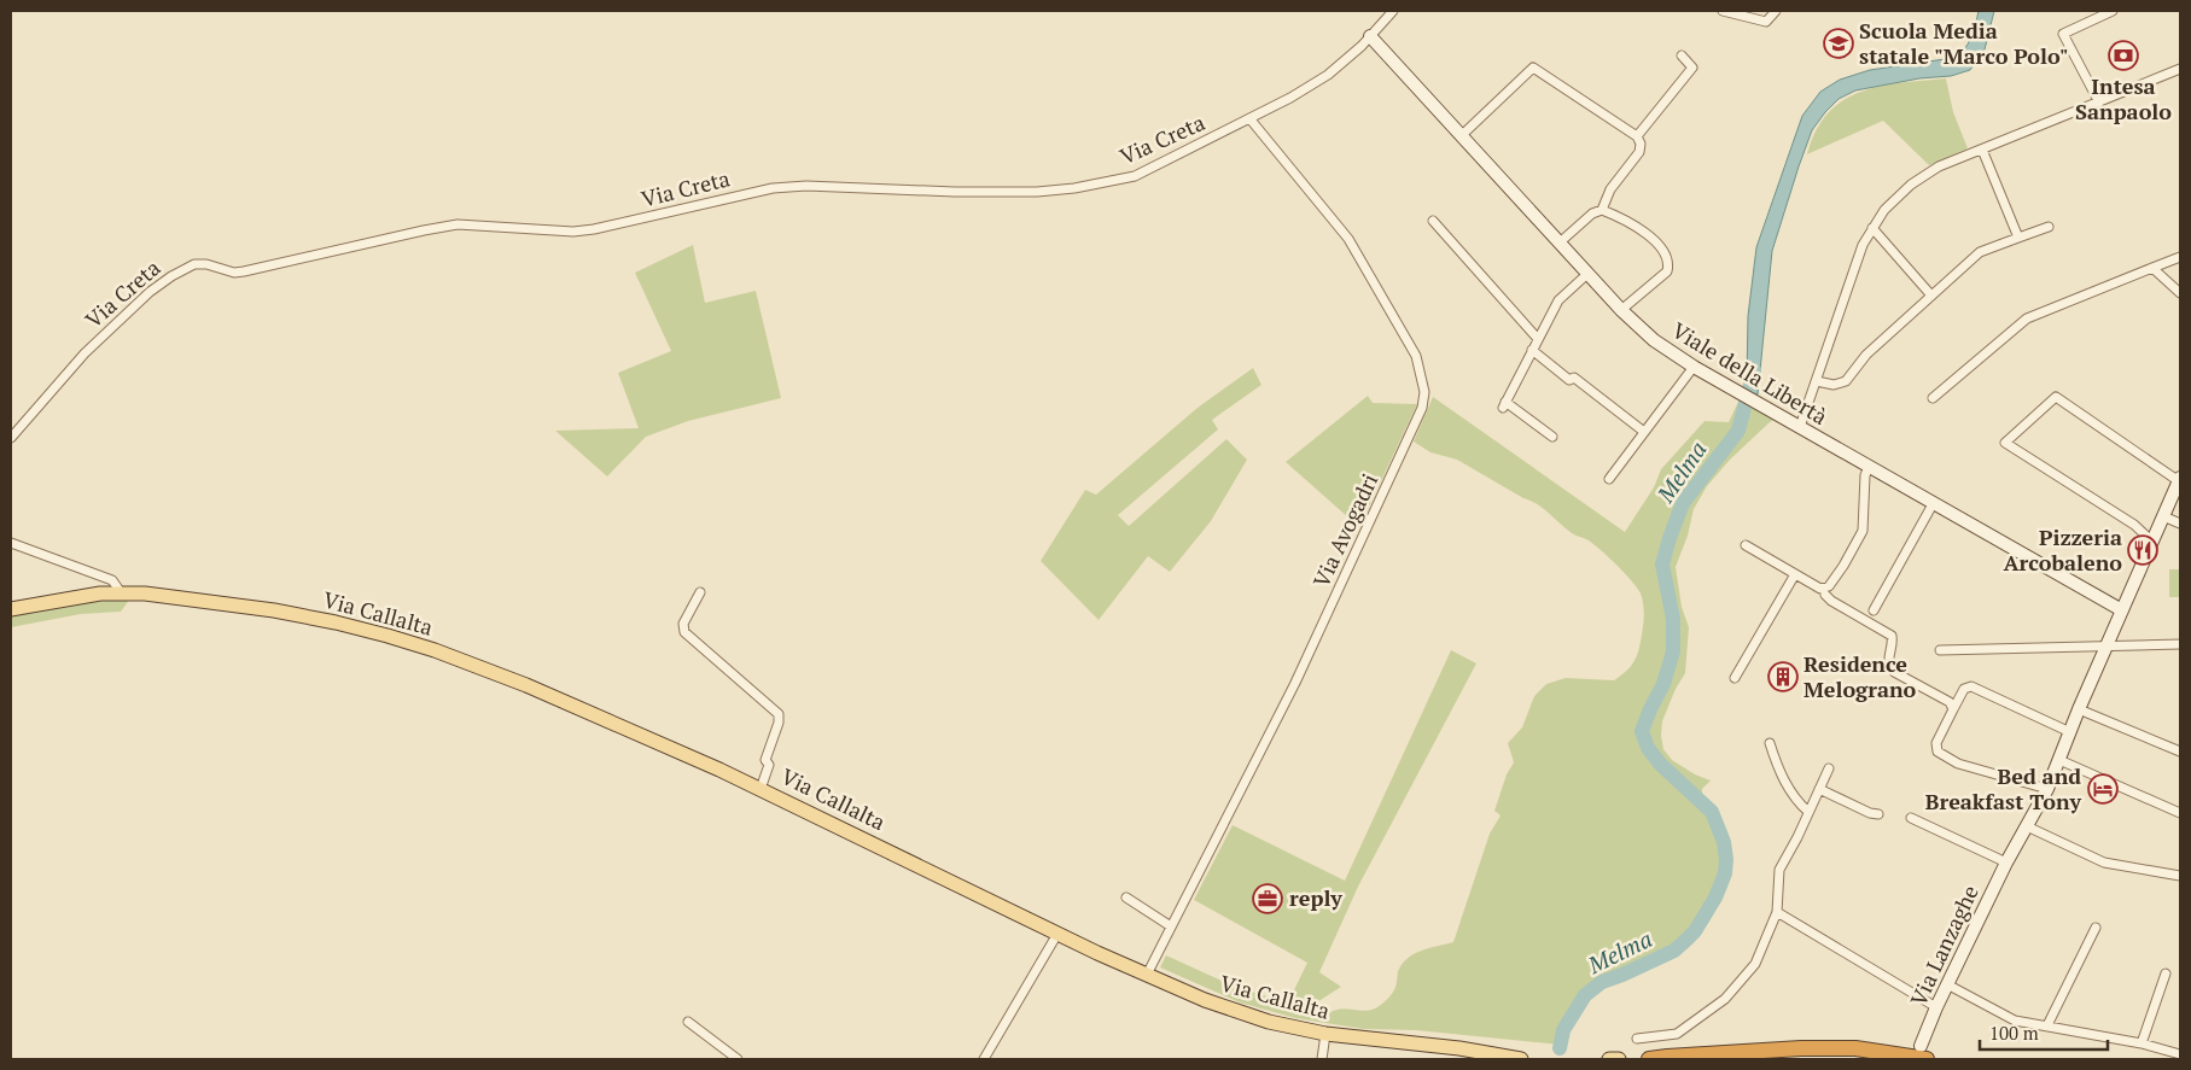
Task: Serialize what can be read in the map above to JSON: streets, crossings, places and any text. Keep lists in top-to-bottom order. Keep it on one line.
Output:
{"streets":{"main road":["Via Callalta"],"street":["Via Creta","Viale della Libertà","Via Avogadri","Via Lanzaghe"]},"crossings":[["Via Creta","Viale della Libertà"],["Via Creta","Via Avogadri"],["Viale della Libertà","Via Lanzaghe"],["Via Avogadri","Via Callalta"]],"water":["Melma"],"places":{"school or university":["Scuola Media statale \"Marco Polo\""],"bank":["Intesa Sanpaolo"],"restaurant":["Pizzeria Arcobaleno"],"building":["Residence Melograno"],"hotel":["Bed and Breakfast Tony"],"office":["reply"]},"scale_bar":"100 m"}
